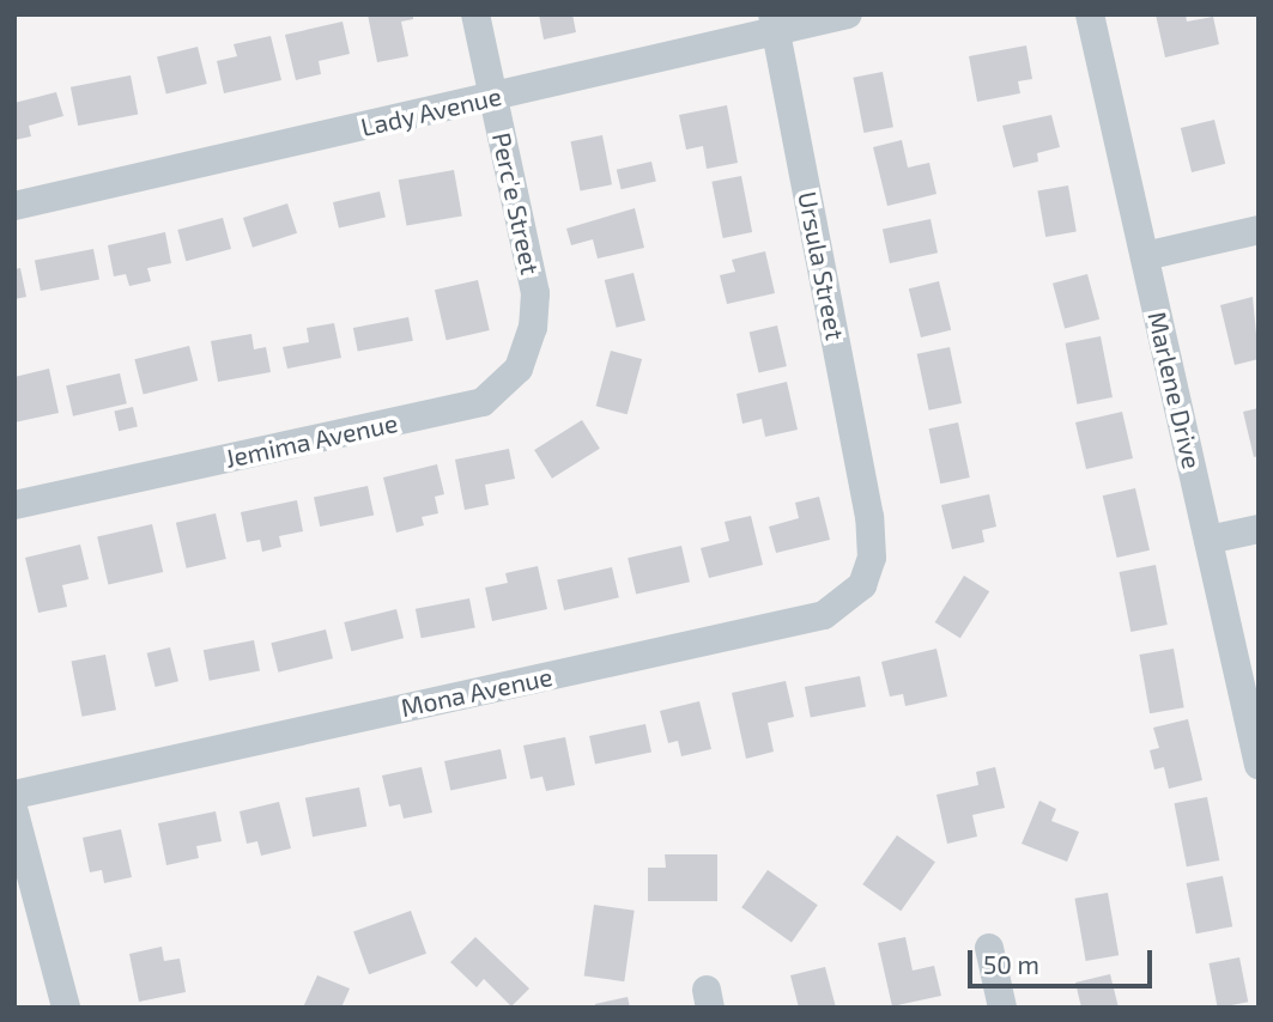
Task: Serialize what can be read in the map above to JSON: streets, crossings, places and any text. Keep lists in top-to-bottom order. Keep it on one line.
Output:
{"streets":{"street":["Lady Avenue","Perc'e Street","Ursula Street","Marlene Drive","Jemima Avenue","Mona Avenue"]},"crossings":[["Lady Avenue","Perc'e Street"],["Lady Avenue","Ursula Street"],["Perc'e Street","Jemima Avenue"],["Ursula Street","Mona Avenue"]],"scale_bar":"50 m"}
